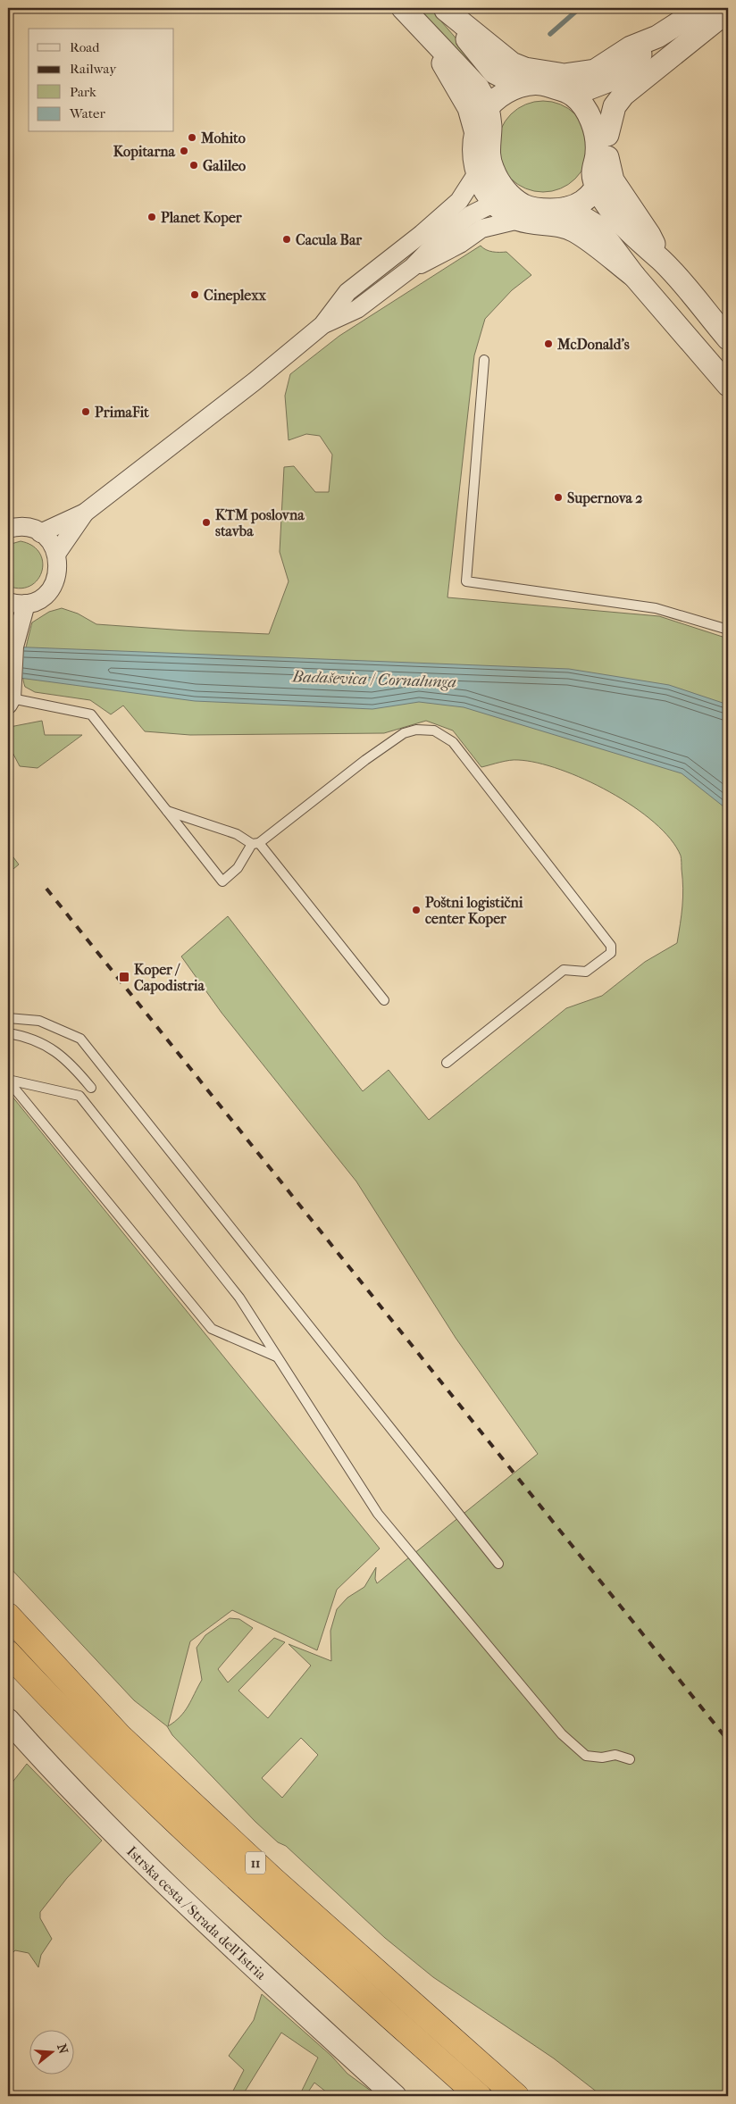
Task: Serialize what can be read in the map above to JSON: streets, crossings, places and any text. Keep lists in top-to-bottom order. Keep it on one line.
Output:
{"streets":{"highway":["11"],"street":["Istrska cesta / Strada dell'Istria"]},"water":["Badaševica / Cornalunga"],"places":{"other":["Mohito","Kopitarna","Galileo","Planet Koper","Cacula Bar","Cineplexx","McDonald's","PrimaFit","Supernova 2","KTM poslovna stavba","Poštni logistični center Koper"],"transit":["Koper / Capodistria"]},"legend":["Road","Railway","Park","Water"],"north":"right"}
